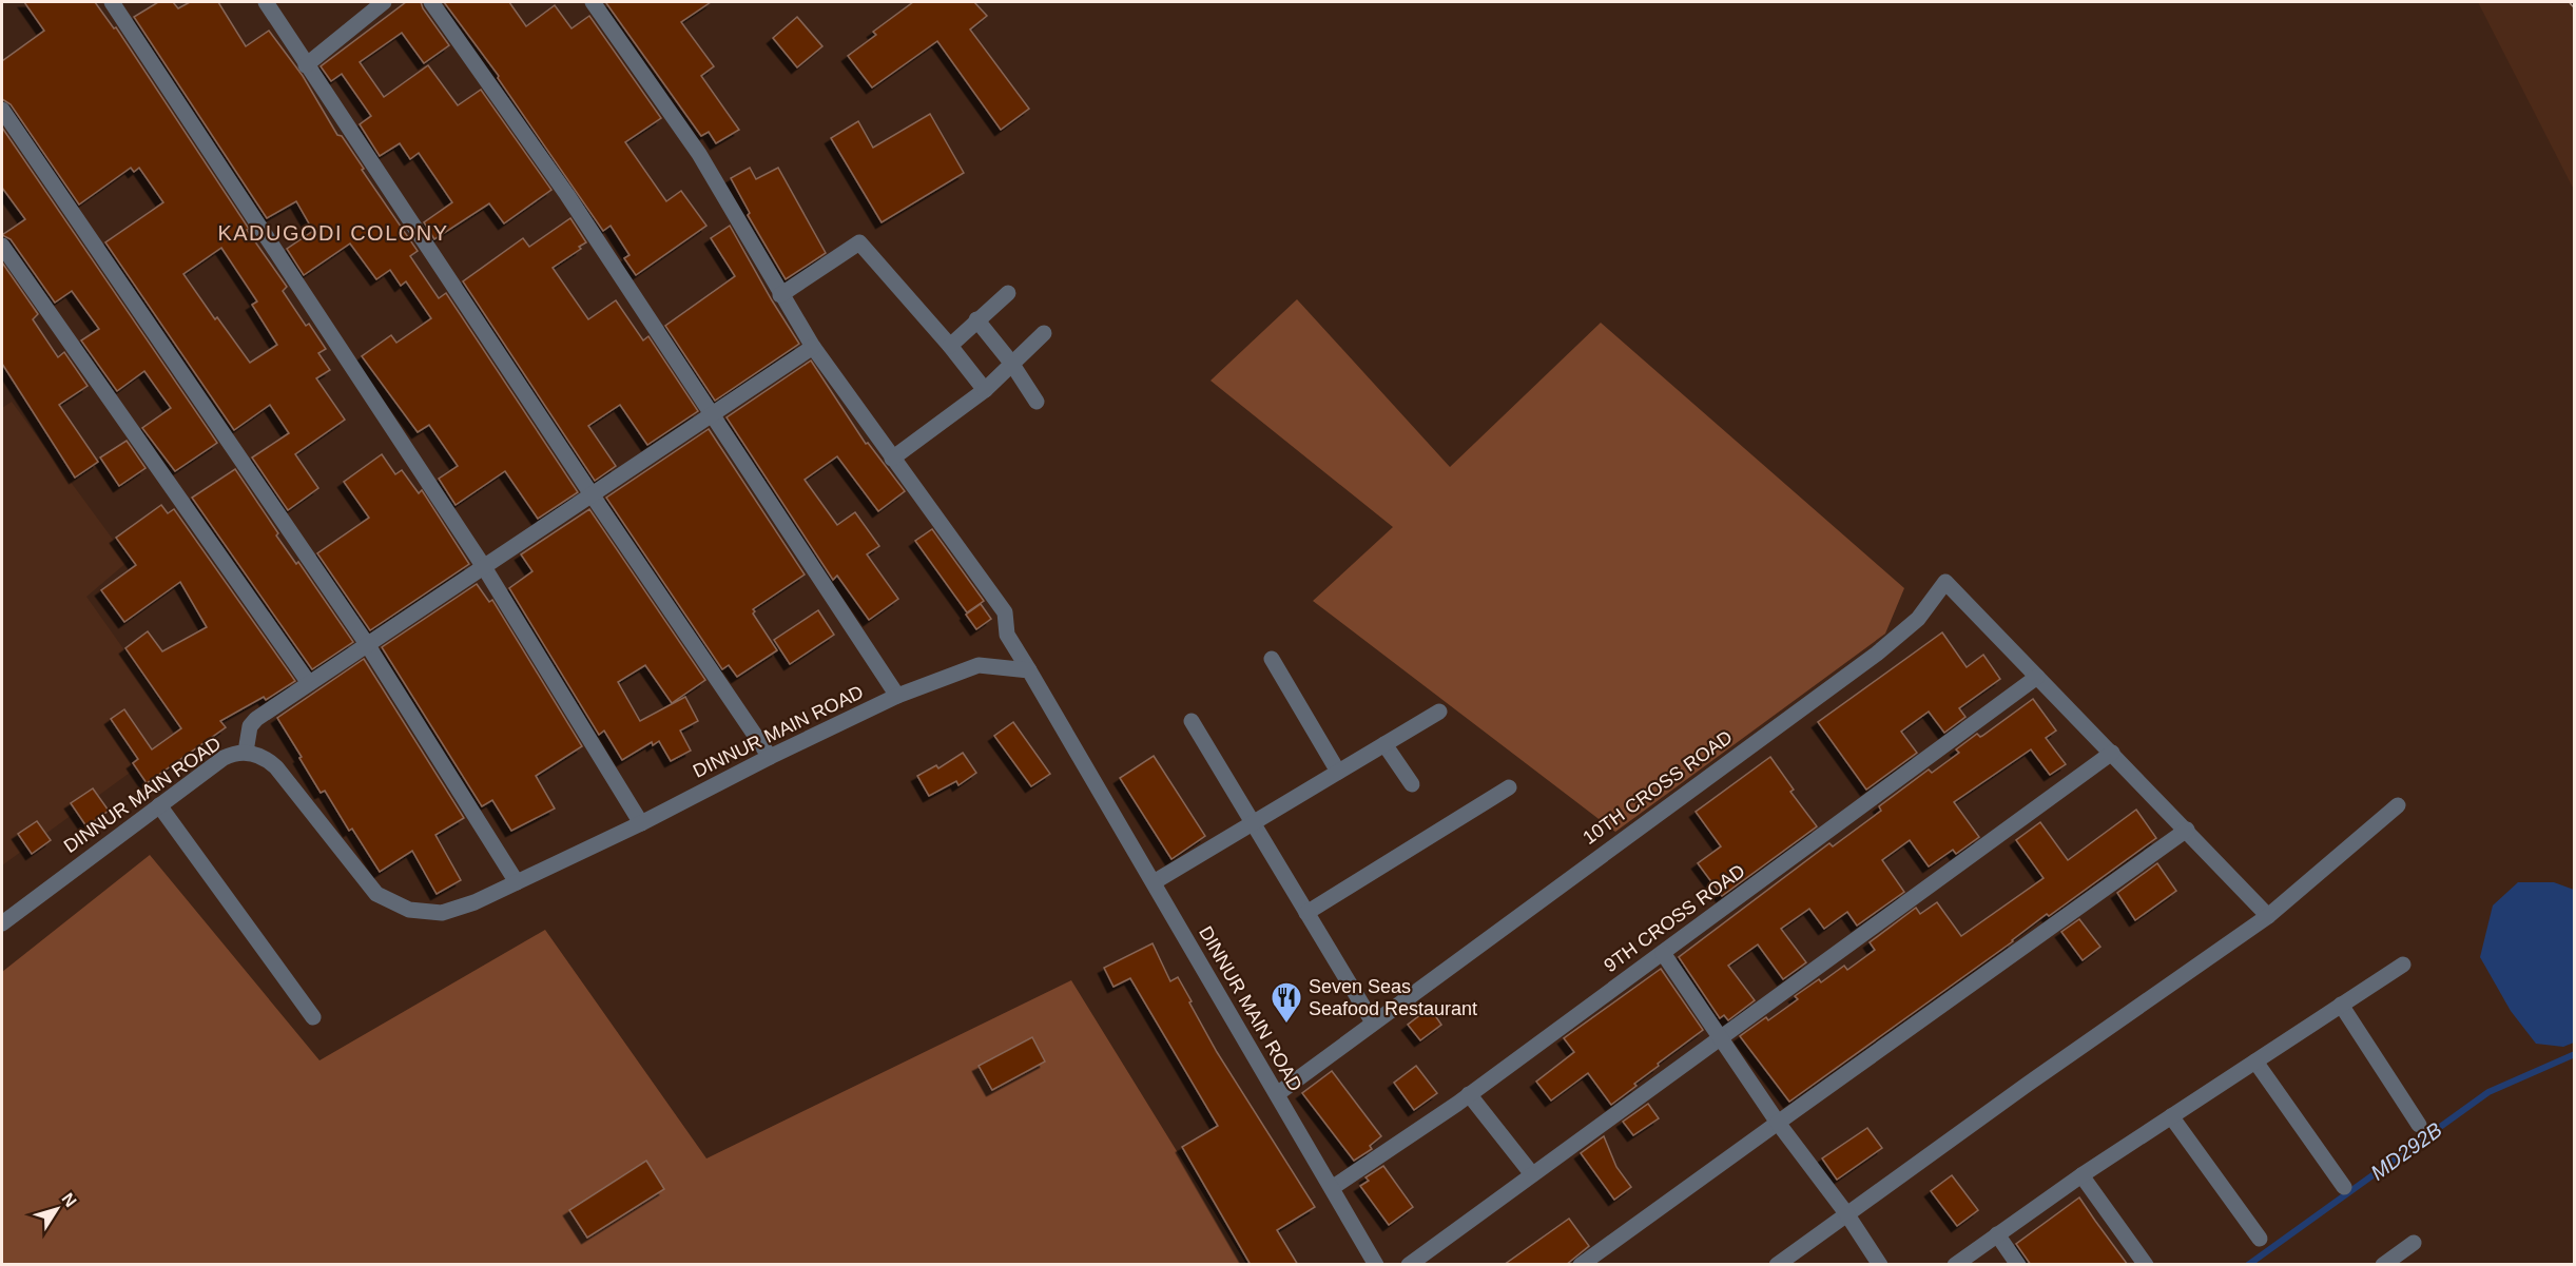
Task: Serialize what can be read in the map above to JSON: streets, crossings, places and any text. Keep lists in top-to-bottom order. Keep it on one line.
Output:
{"streets":{"street":["DINNUR MAIN ROAD","10TH CROSS ROAD","9TH CROSS ROAD"]},"crossings":[["DINNUR MAIN ROAD","10TH CROSS ROAD"],["DINNUR MAIN ROAD","9TH CROSS ROAD"],["10TH CROSS ROAD","9TH CROSS ROAD"]],"districts":["KADUGODI COLONY"],"water":["MD292B"],"places":{"restaurant":["Seven Seas Seafood Restaurant"]},"north":"top right"}
